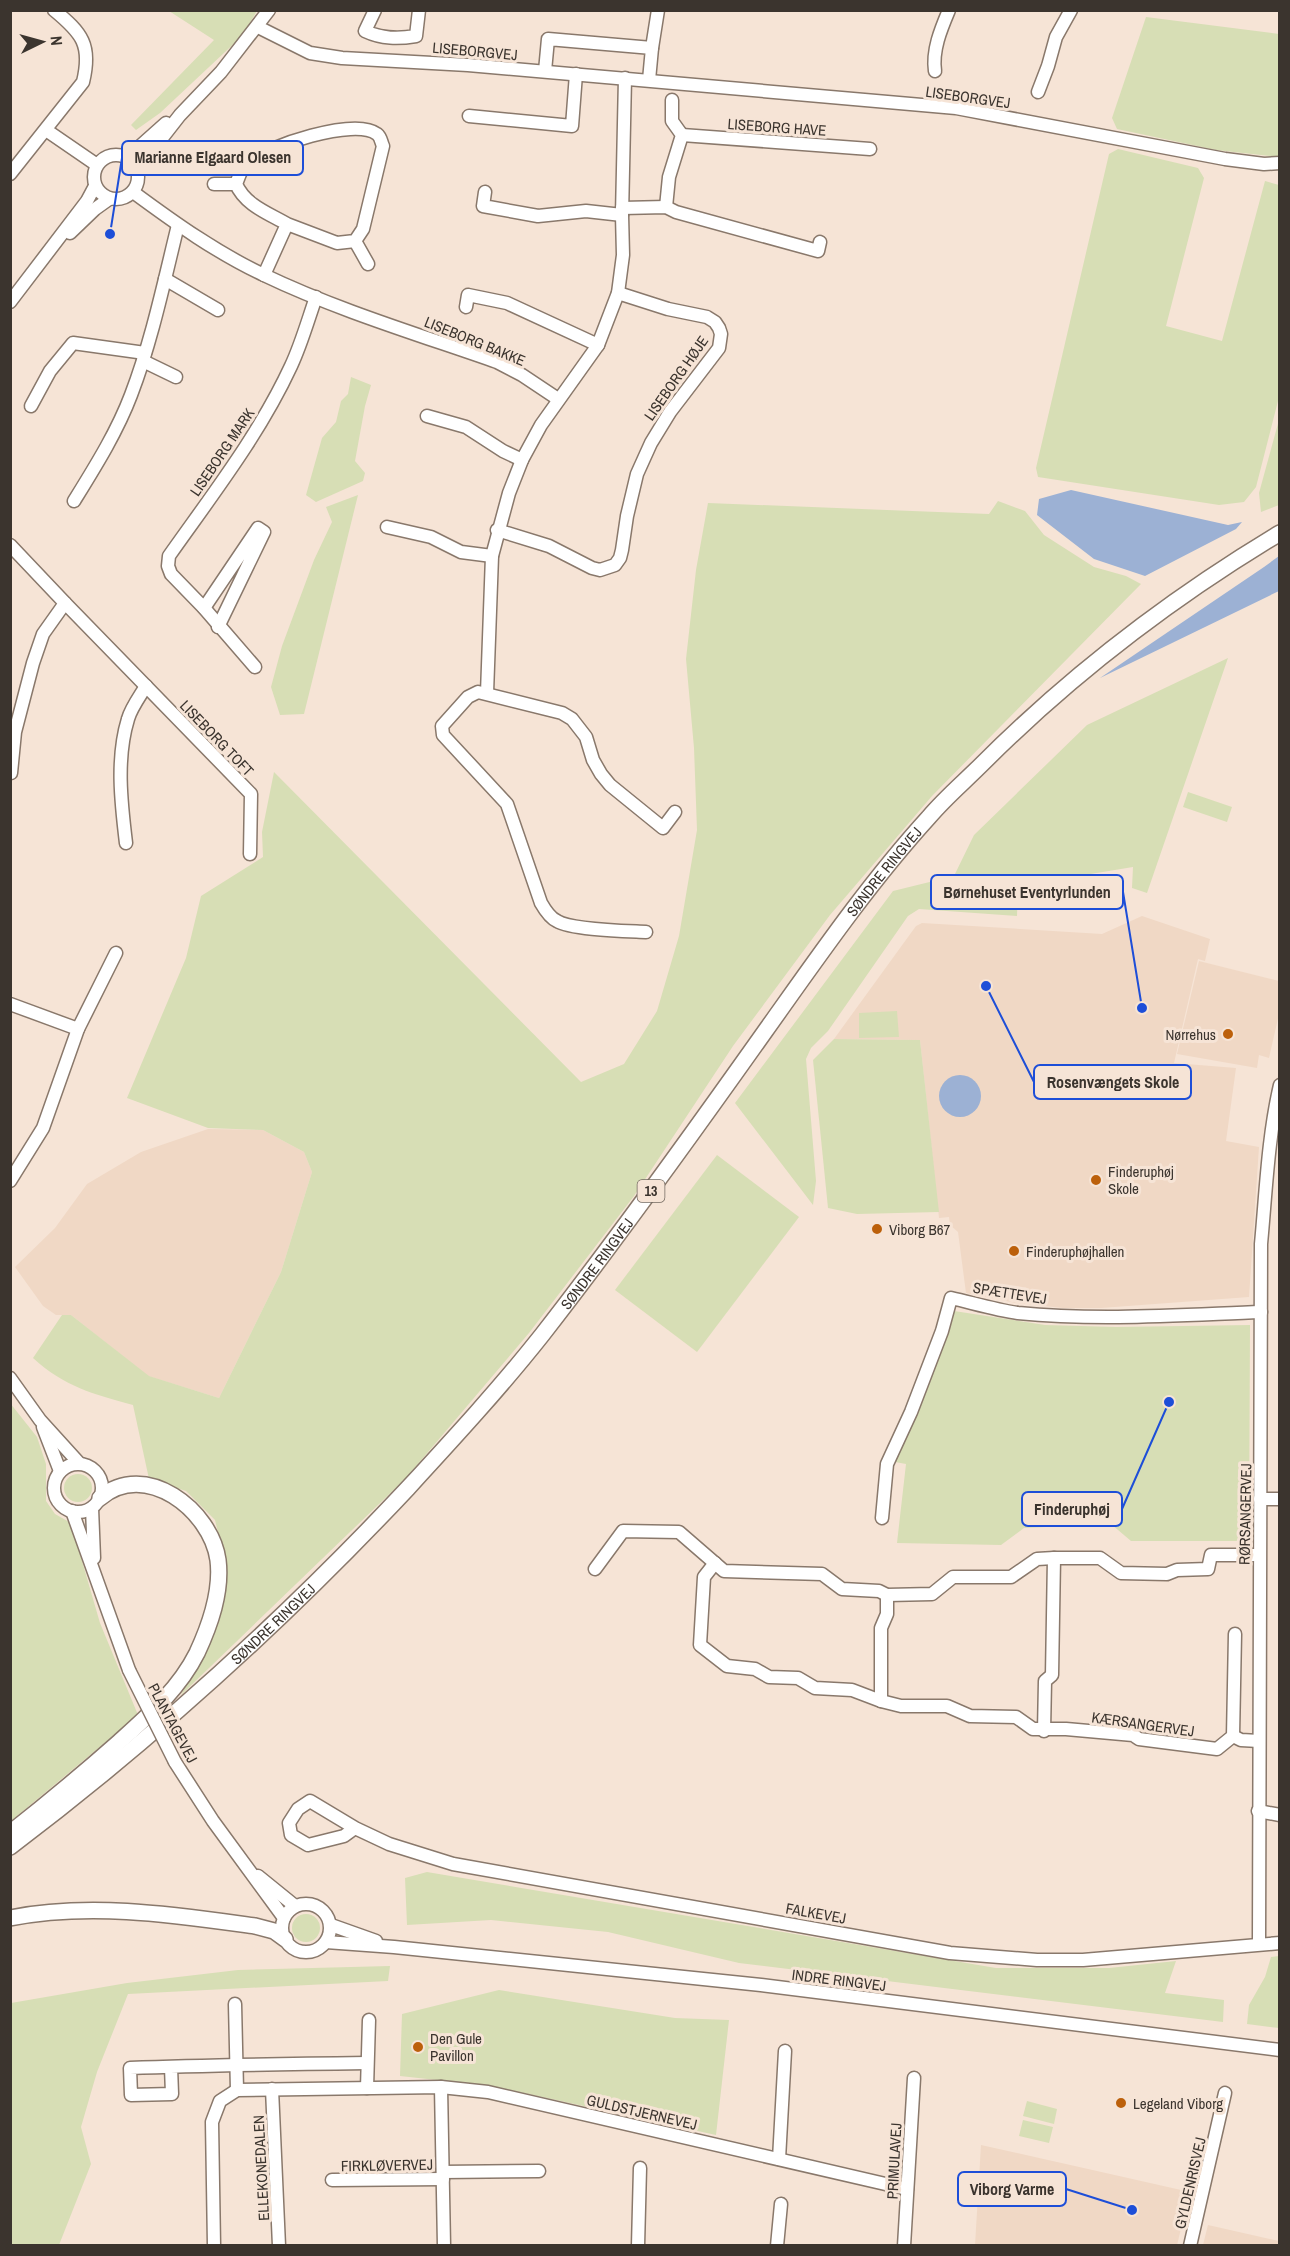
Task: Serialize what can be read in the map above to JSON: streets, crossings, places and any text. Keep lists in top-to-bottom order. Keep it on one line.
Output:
{"streets":{"main road":["SØNDRE RINGVEJ","13"],"street":["LISEBORGVEJ","LISEBORG HAVE","LISEBORG BAKKE","LISEBORG HØJE","LISEBORG MARK","LISEBORG TOFT","SPÆTTEVEJ","RØRSANGERVEJ","PLANTAGEVEJ","KÆRSANGERVEJ","FALKEVEJ","INDRE RINGVEJ","GULDSTJERNEVEJ","PRIMULAVEJ","FIRKLØVERVEJ","ELLEKONEDALEN","GYLDENRISVEJ"]},"crossings":[["LISEBORG BAKKE","LISEBORG MARK"],["SPÆTTEVEJ","RØRSANGERVEJ"],["RØRSANGERVEJ","FALKEVEJ"],["PLANTAGEVEJ","INDRE RINGVEJ"],["GULDSTJERNEVEJ","PRIMULAVEJ"],["GULDSTJERNEVEJ","FIRKLØVERVEJ"],["GULDSTJERNEVEJ","ELLEKONEDALEN"]],"places":["Marianne Elgaard Olesen","Rosenvængets Skole","Børnehuset Eventyrlunden","Nørrehus","Finderuphøj Skole","Viborg B67","Finderuphøjhallen","Finderuphøj","Den Gule Pavillon","Legeland Viborg","Viborg Varme"],"north":"right"}
